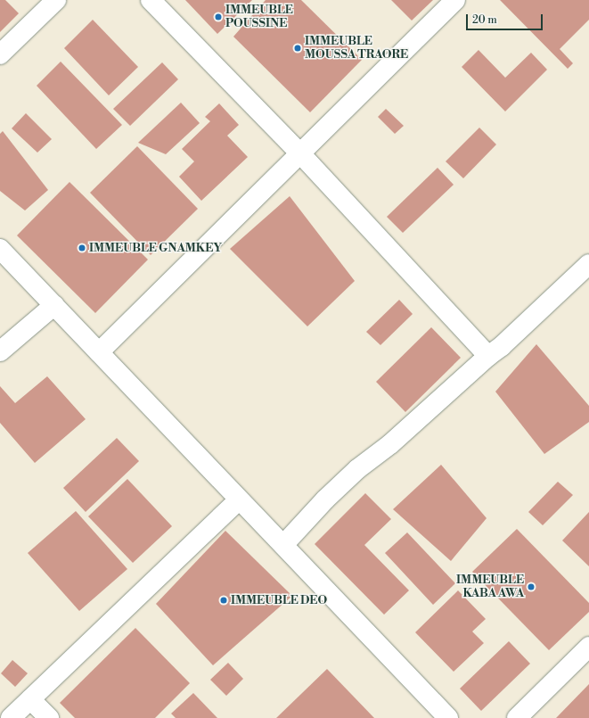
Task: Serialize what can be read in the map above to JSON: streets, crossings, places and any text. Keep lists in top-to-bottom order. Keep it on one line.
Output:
{"places":["IMMEUBLE POUSSINE","IMMEUBLE MOUSSA TRAORE","IMMEUBLE GNAMKEY","IMMEUBLE KABA AWA","IMMEUBLE DEO"],"scale_bar":"20 m"}
